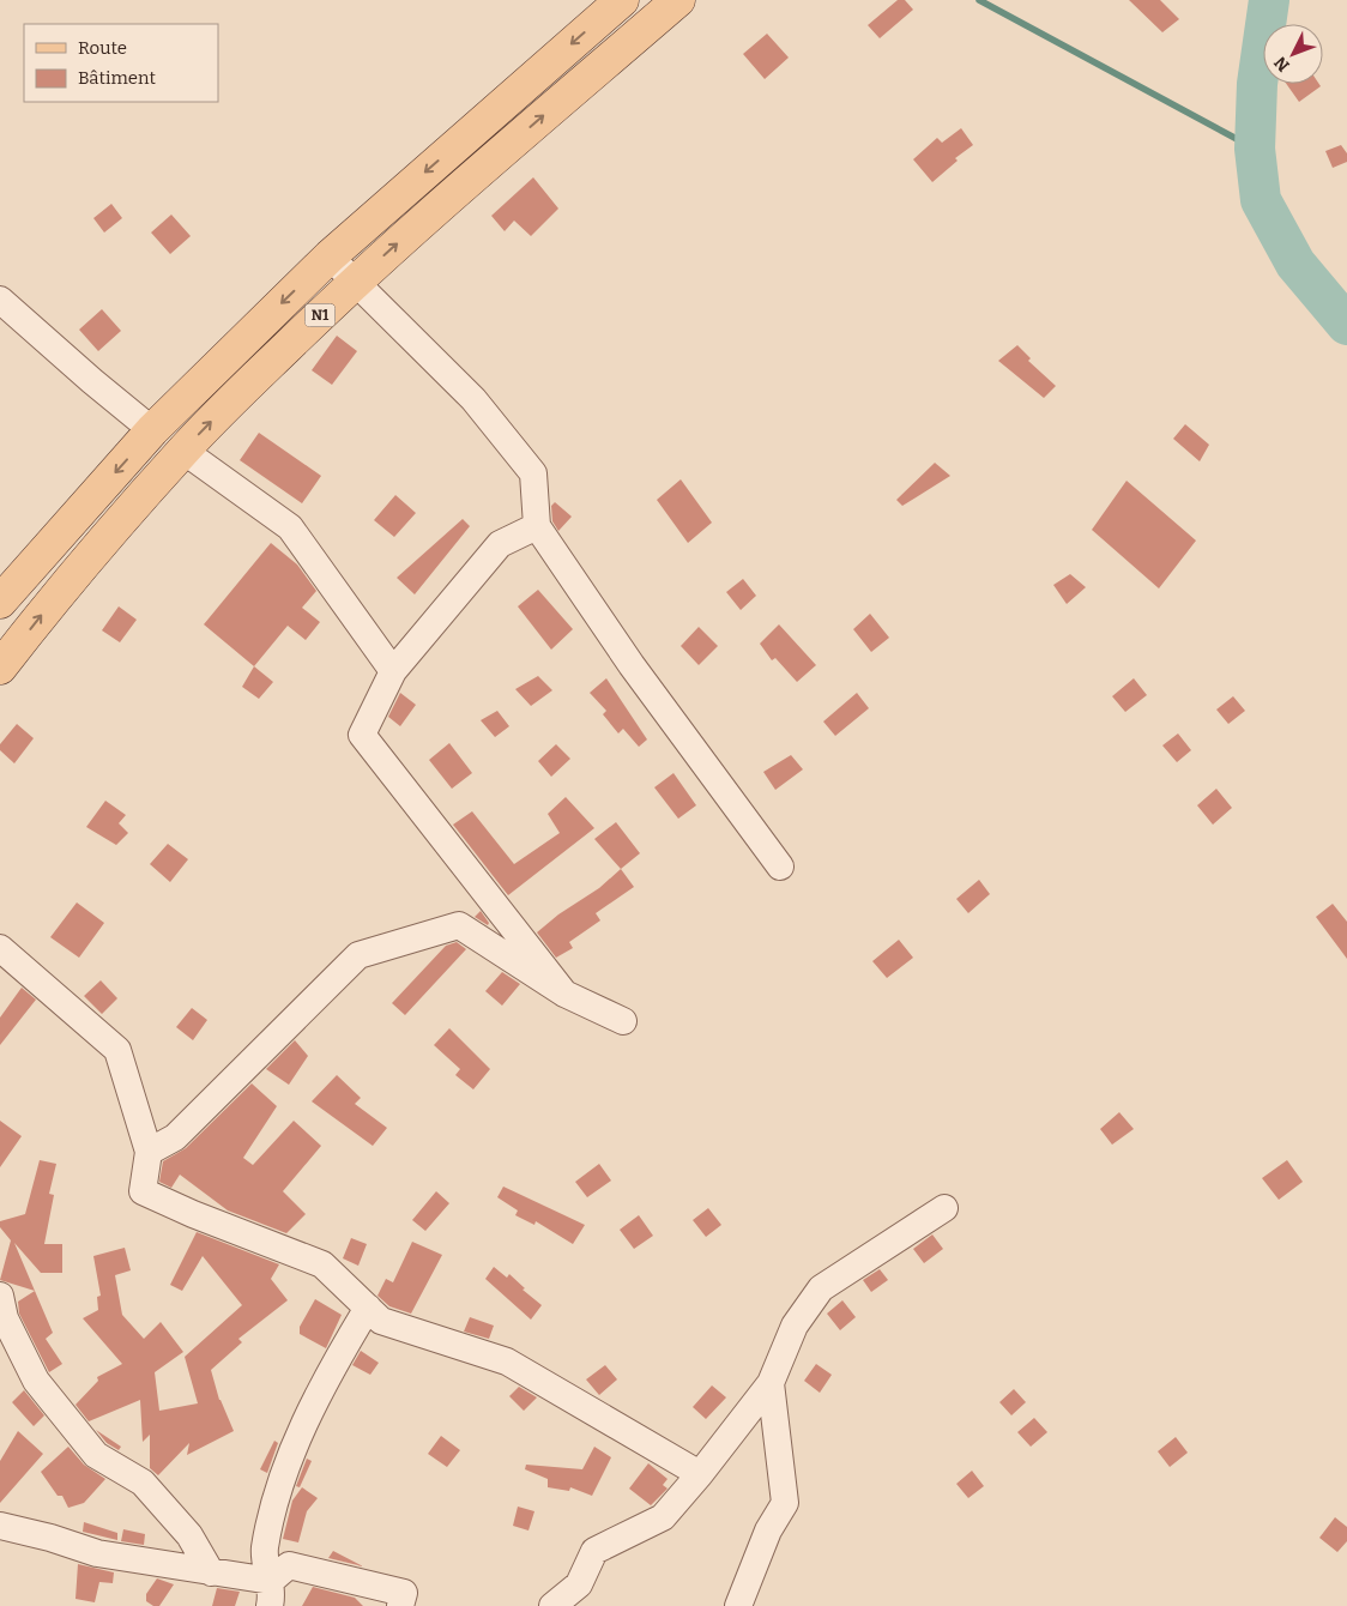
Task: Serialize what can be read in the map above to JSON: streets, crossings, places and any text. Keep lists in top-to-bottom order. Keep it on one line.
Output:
{"streets":{"main road":["N1"]},"legend":["Route","Bâtiment"],"north":"bottom left"}
